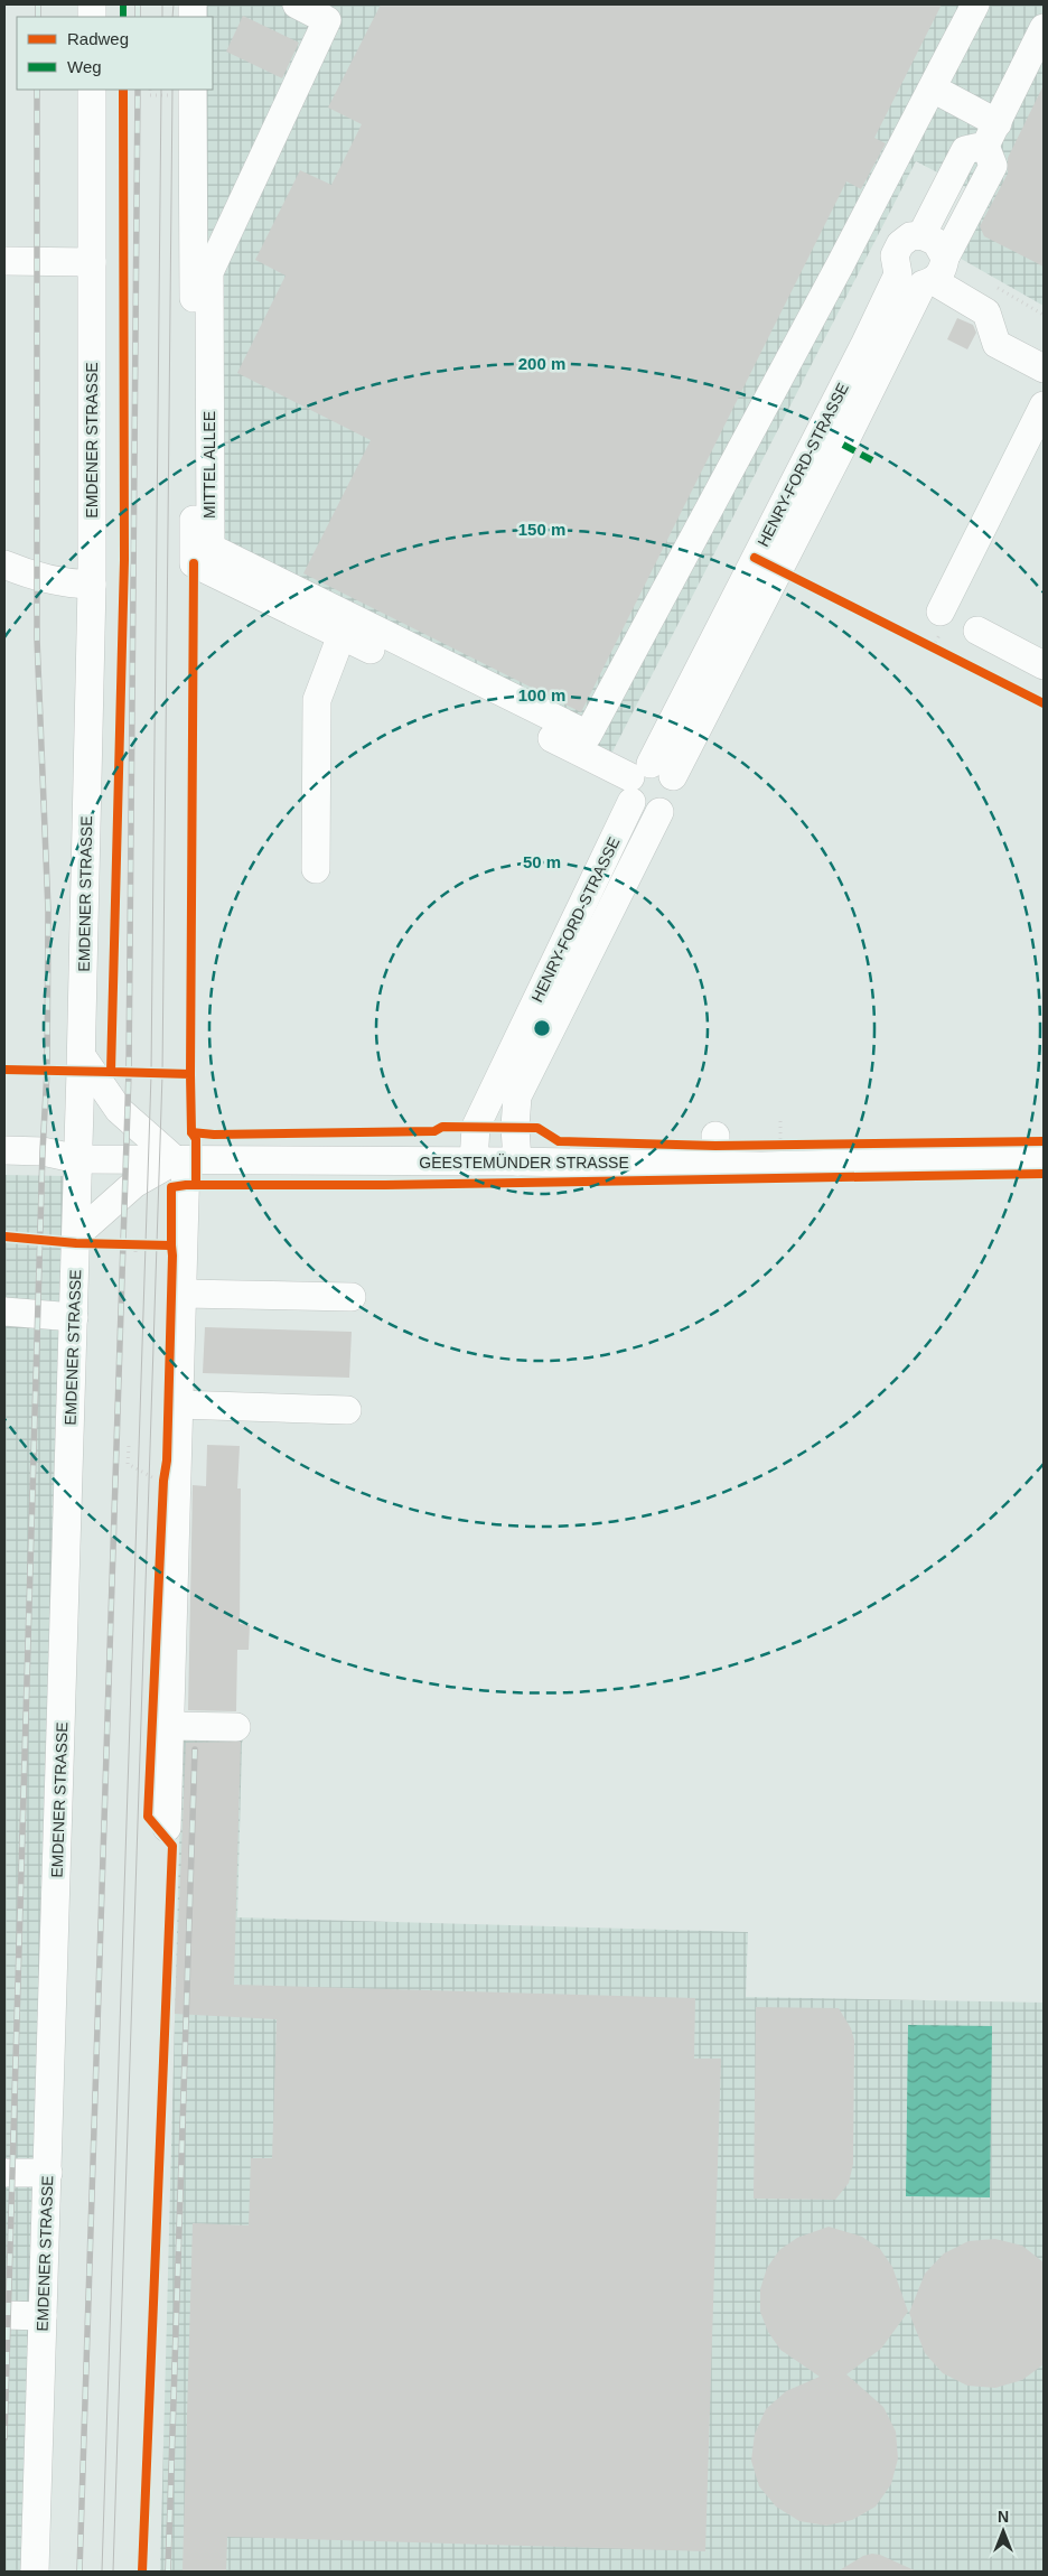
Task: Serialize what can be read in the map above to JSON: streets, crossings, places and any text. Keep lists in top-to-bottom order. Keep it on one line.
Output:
{"streets":{"street":["EMDENER STRASSE","MITTEL ALLEE","HENRY-FORD-STRASSE","GEESTEMÜNDER STRASSE"]},"crossings":[["EMDENER STRASSE","GEESTEMÜNDER STRASSE"],["HENRY-FORD-STRASSE","GEESTEMÜNDER STRASSE"]],"legend":["Radweg","Weg"],"north":"top","rings":["200 m","150 m","100 m","50 m"]}
